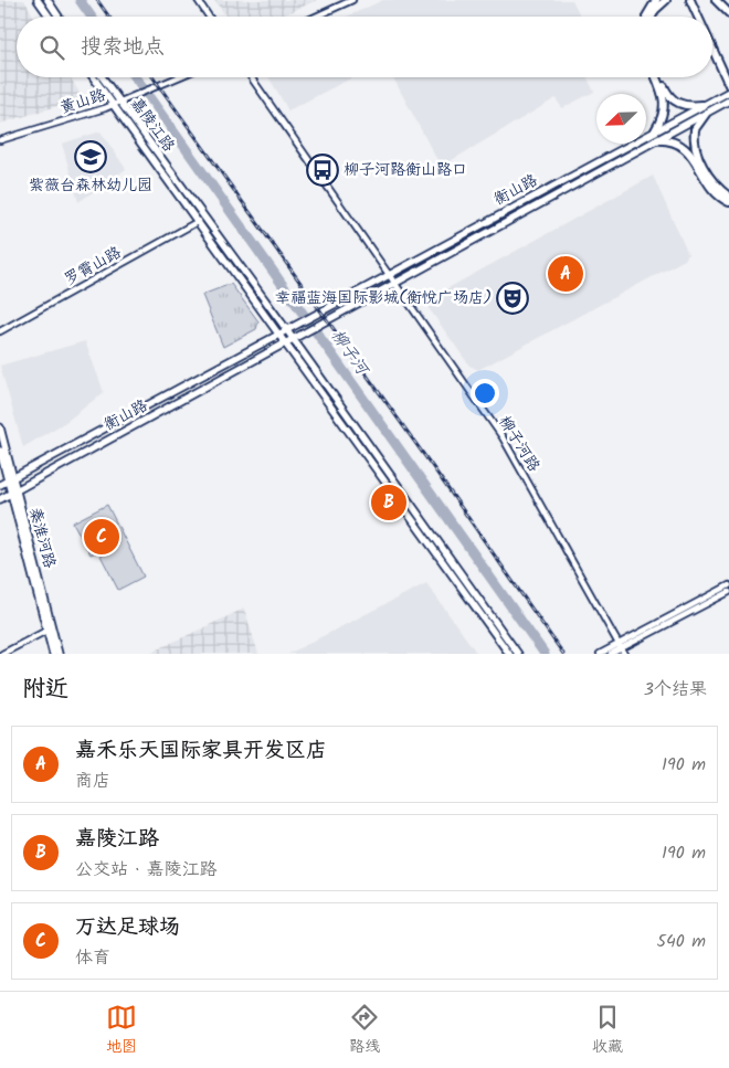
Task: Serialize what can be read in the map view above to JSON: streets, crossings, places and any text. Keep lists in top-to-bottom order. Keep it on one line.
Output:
{"streets":{"main road":["嘉陵江路","衡山路","秦淮河路"],"street":["黄山路","罗霄山路","柳子河路"]},"crossings":[["黄山路","嘉陵江路"],["嘉陵江路","衡山路"],["嘉陵江路","罗霄山路"],["衡山路","柳子河路"],["衡山路","秦淮河路"]],"water":["柳子河"],"places":{"school or university":["紫薇台森林幼儿园"],"bus stop":["柳子河路衡山路口"],"theatre":["幸福蓝海国际影城(衡悦广场店)"]},"north":"bottom left","page":{"search":"搜索地点","pins":["A","B","C"],"heading":["附近","3个结果"],"list":[{"mark":"A","name":"嘉禾乐天国际家具开发区店","note":"商店","value":"190 m"},{"mark":"B","name":"嘉陵江路","note":"公交站 · 嘉陵江路","value":"190 m"},{"mark":"C","name":"万达足球场","note":"体育","value":"540 m"}],"nav":["地图","路线","收藏"]}}
